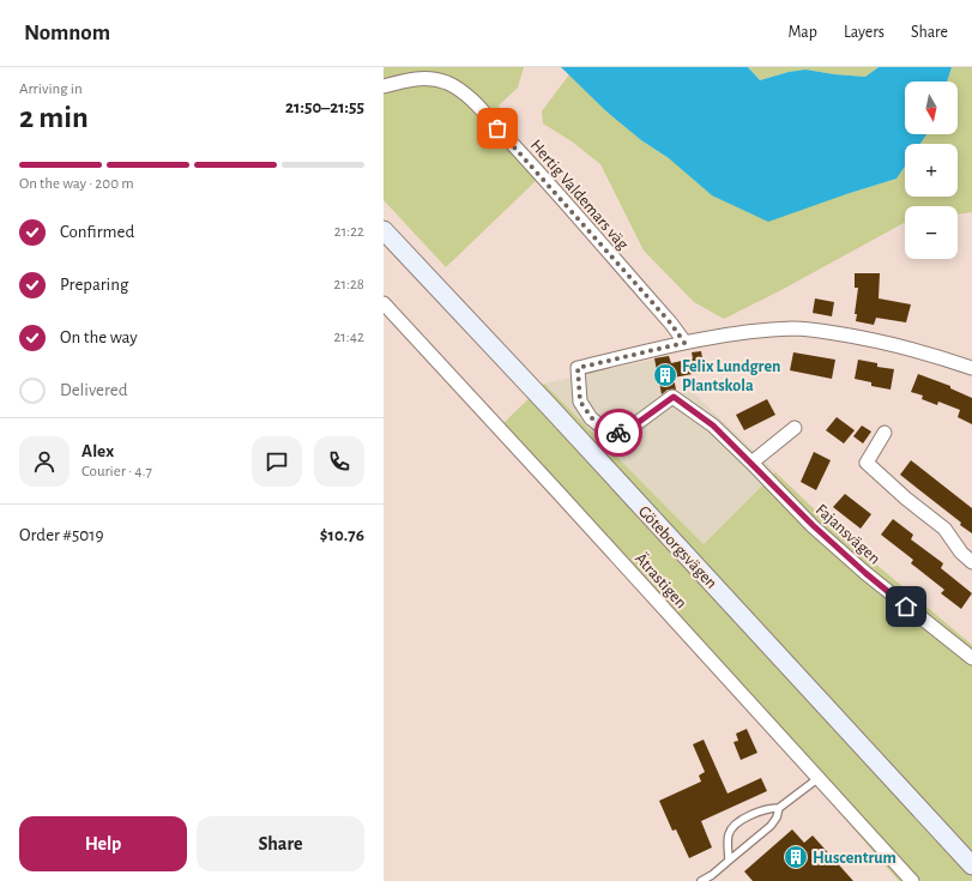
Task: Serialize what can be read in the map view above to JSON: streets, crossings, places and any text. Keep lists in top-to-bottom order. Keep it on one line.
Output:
{"streets":{"main road":["Göteborgsvägen"],"street":["Hertig Valdemars väg","Fajansvägen","Ätrastigen"]},"crossings":[["Hertig Valdemars väg","Fajansvägen"]],"places":{"building":["Felix Lundgren Plantskola","Huscentrum"]},"north":"bottom","page":{"header":"Nomnom","nav":["Map","Layers","Share"],"heading":["2 min","Arriving in","21:50–21:55"],"panel":["Alex","Courier · 4.7","Order #5019","$10.76"],"map_buttons":["+","−"],"bar":"On the way · 200 m","list":[["Confirmed","21:22"],["Preparing","21:28"],["On the way","21:42"],"Delivered"],"buttons":["Help","Share"]}}
